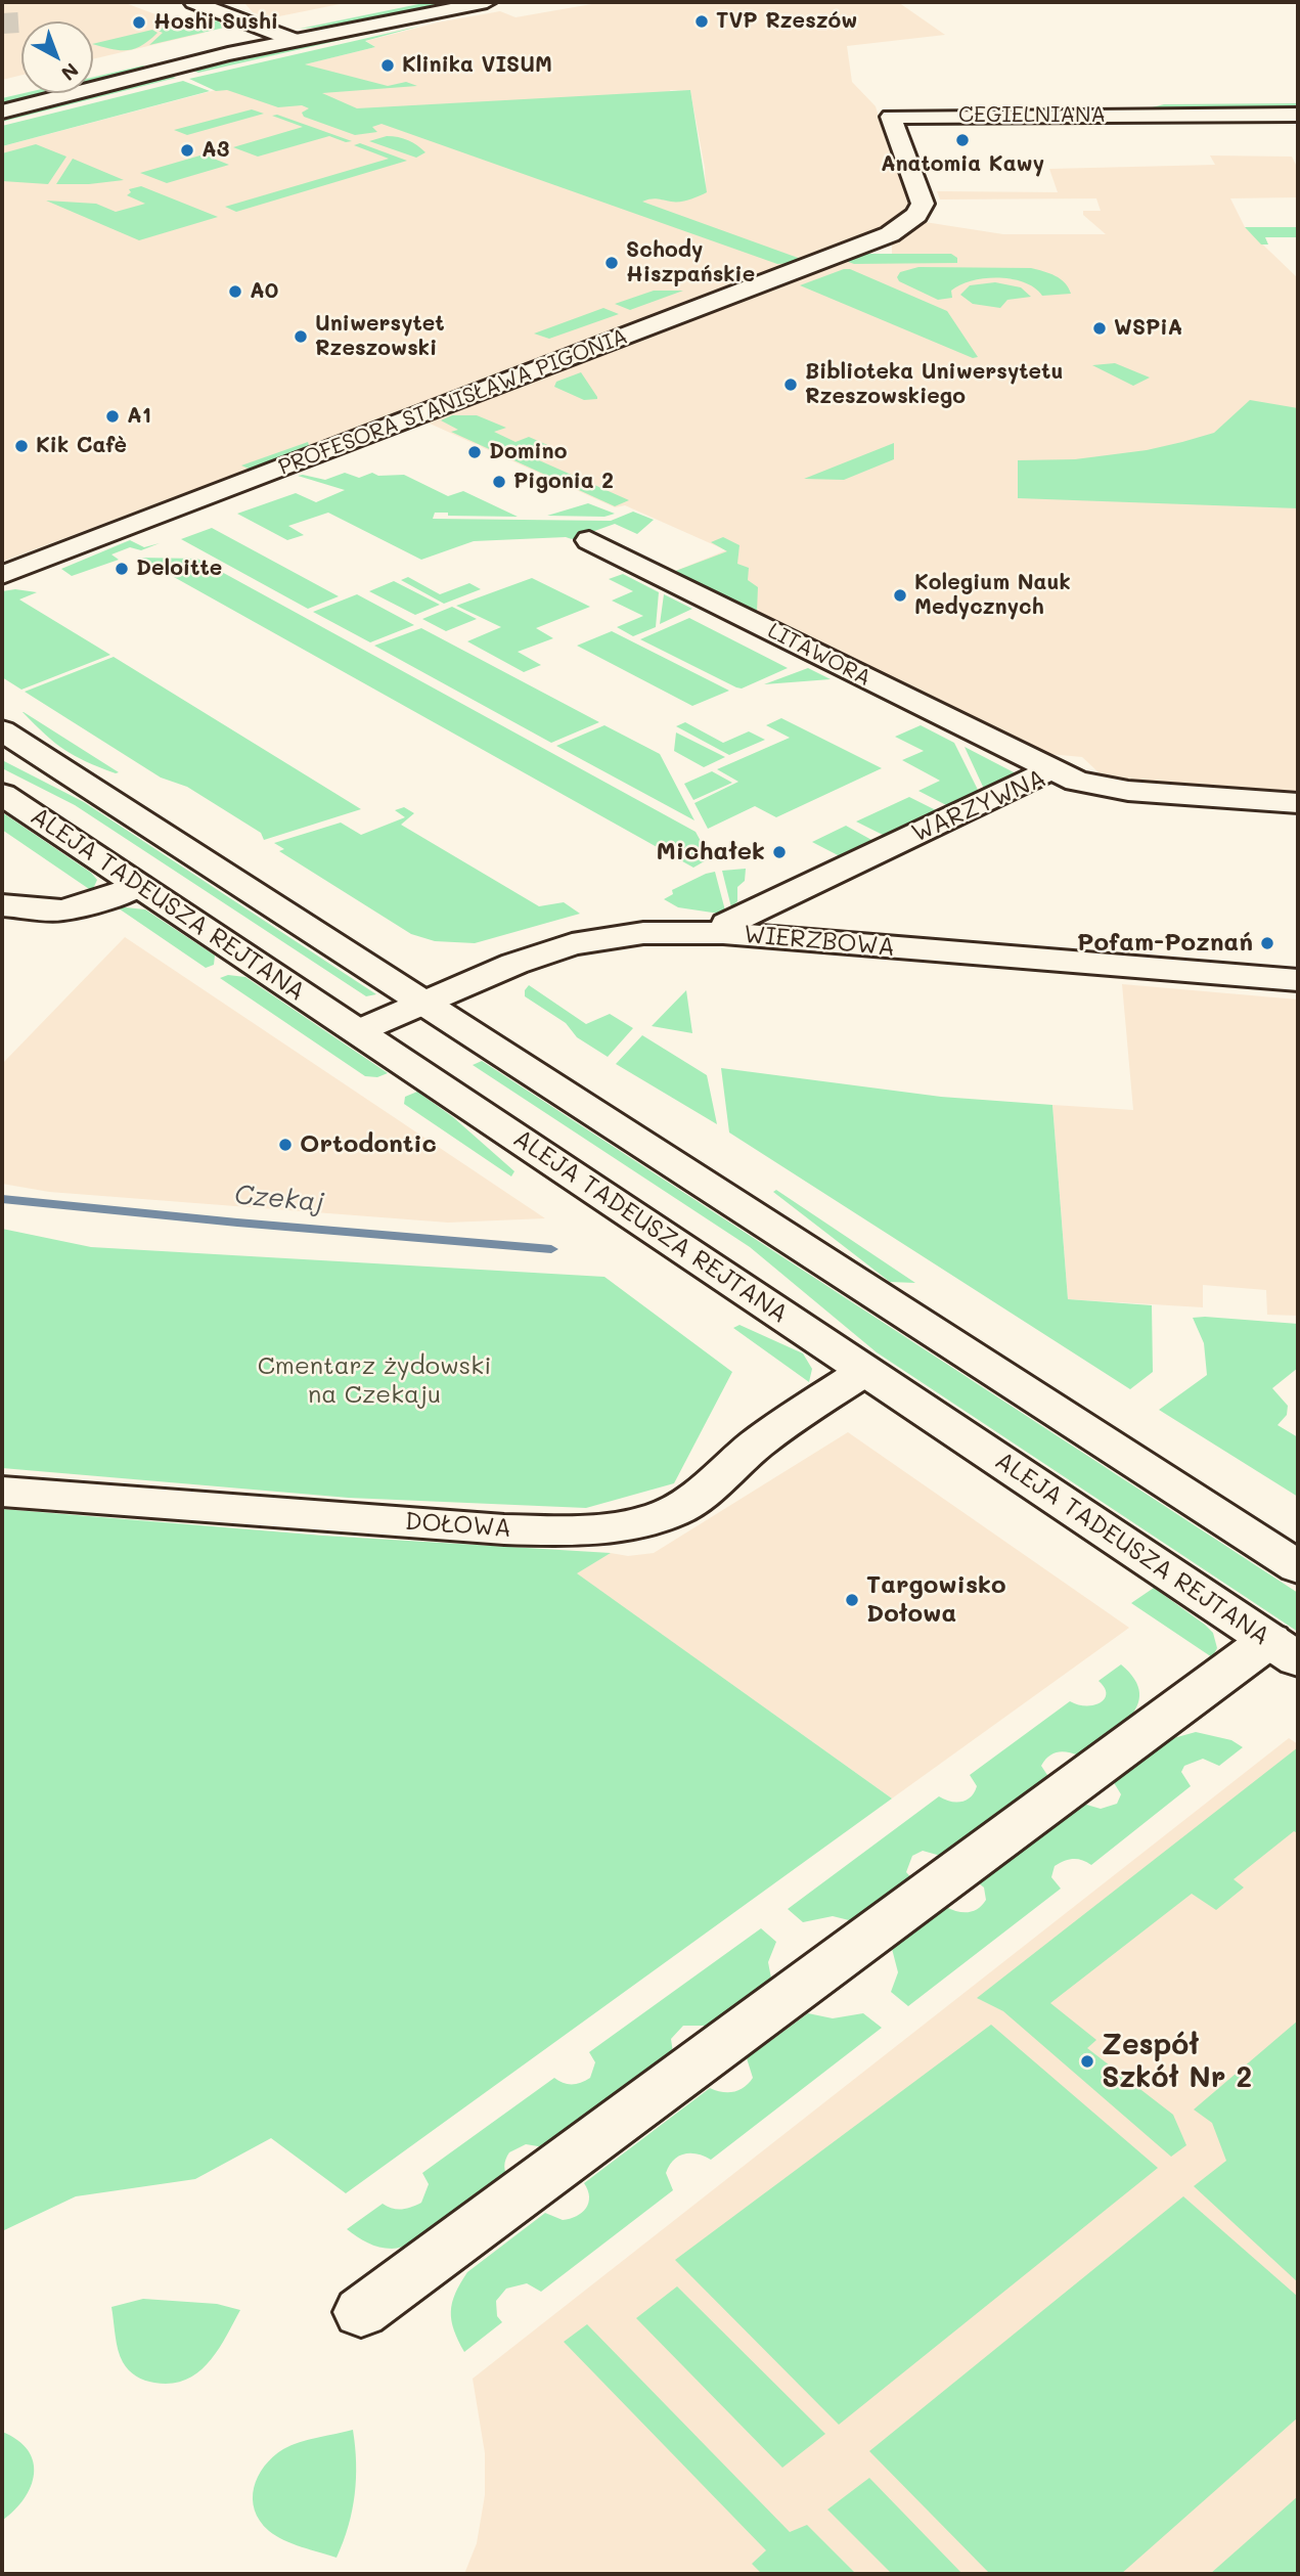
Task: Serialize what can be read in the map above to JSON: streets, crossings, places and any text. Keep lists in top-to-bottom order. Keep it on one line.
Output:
{"streets":{"street":["CEGIELNIANA","PROFESORA STANISŁAWA PIGONIA","LITAWORA","WARZYWNA","ALEJA TADEUSZA REJTANA","WIERZBOWA","DOŁOWA"]},"crossings":[["CEGIELNIANA","PROFESORA STANISŁAWA PIGONIA"],["LITAWORA","WARZYWNA"],["WARZYWNA","WIERZBOWA"],["ALEJA TADEUSZA REJTANA","WIERZBOWA"],["ALEJA TADEUSZA REJTANA","DOŁOWA"]],"water":["Czekaj"],"parks":["Cmentarz żydowski na Czekaju"],"places":["TVP Rzeszów","Hoshi Sushi","Klinika VISUM","Anatomia Kawy","A3","Schody Hiszpańskie","A0","WSPiA","Uniwersytet Rzeszowski","Biblioteka Uniwersytetu Rzeszowskiego","A1","Kik Cafè","Domino","Pigonia 2","Deloitte","Kolegium Nauk Medycznych","Michałek","Pofam-Poznań","Ortodontic","Targowisko Dołowa","Zespół Szkół Nr 2"],"north":"bottom right"}
